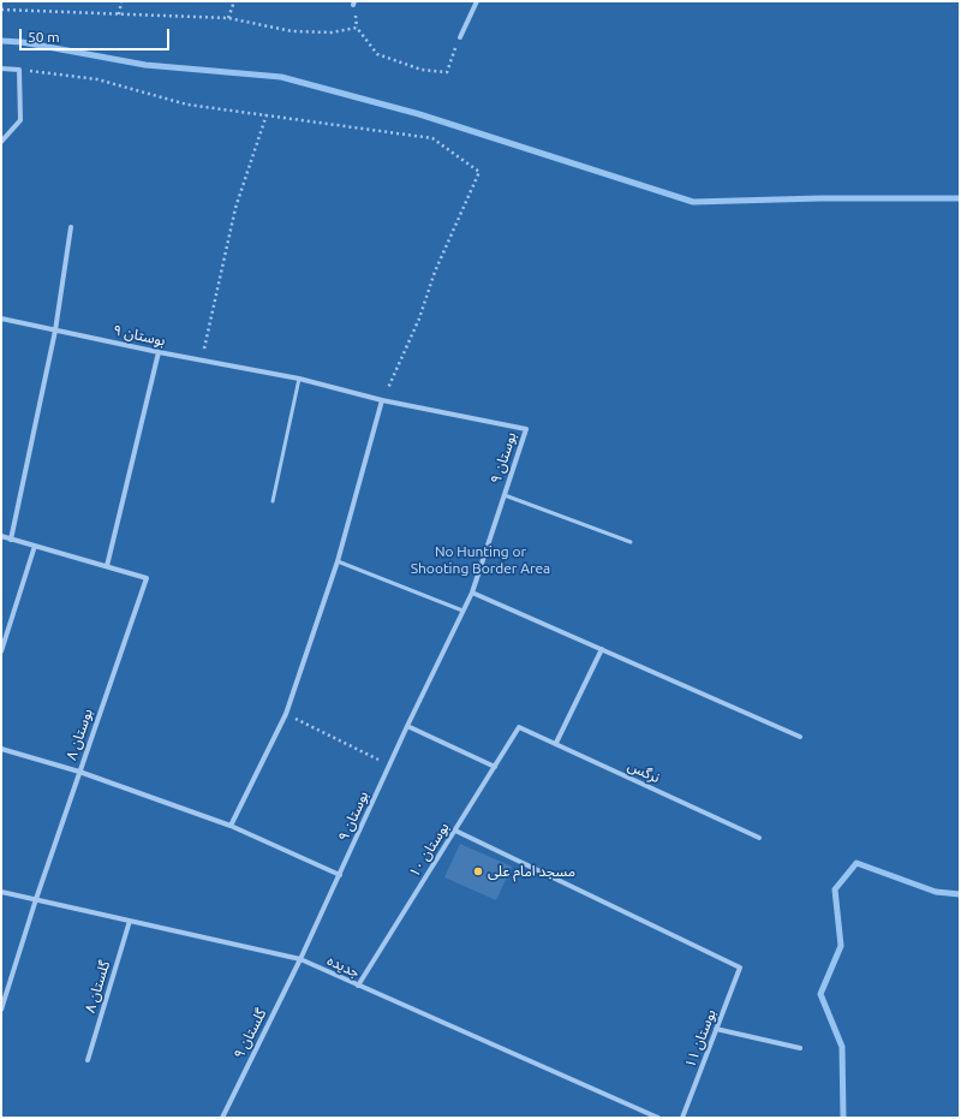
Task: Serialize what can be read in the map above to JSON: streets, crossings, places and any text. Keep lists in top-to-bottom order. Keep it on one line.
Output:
{"streets":{"street":["بوستان ۹","بوستان ۸","نرگس","بوستان ۱۰","جدیده","گلستان ۸","گلستان ۹","بوستان ۱۱"]},"crossings":[["بوستان ۹","جدیده"],["بوستان ۹","گلستان ۹"],["بوستان ۸","جدیده"],["نرگس","بوستان ۱۰"],["بوستان ۱۰","جدیده"],["بوستان ۱۰","بوستان ۱۱"],["جدیده","گلستان ۸"],["جدیده","گلستان ۹"]],"parks":["No Hunting or Shooting Border Area"],"places":["مسجد امام علی"],"scale_bar":"50 m"}
